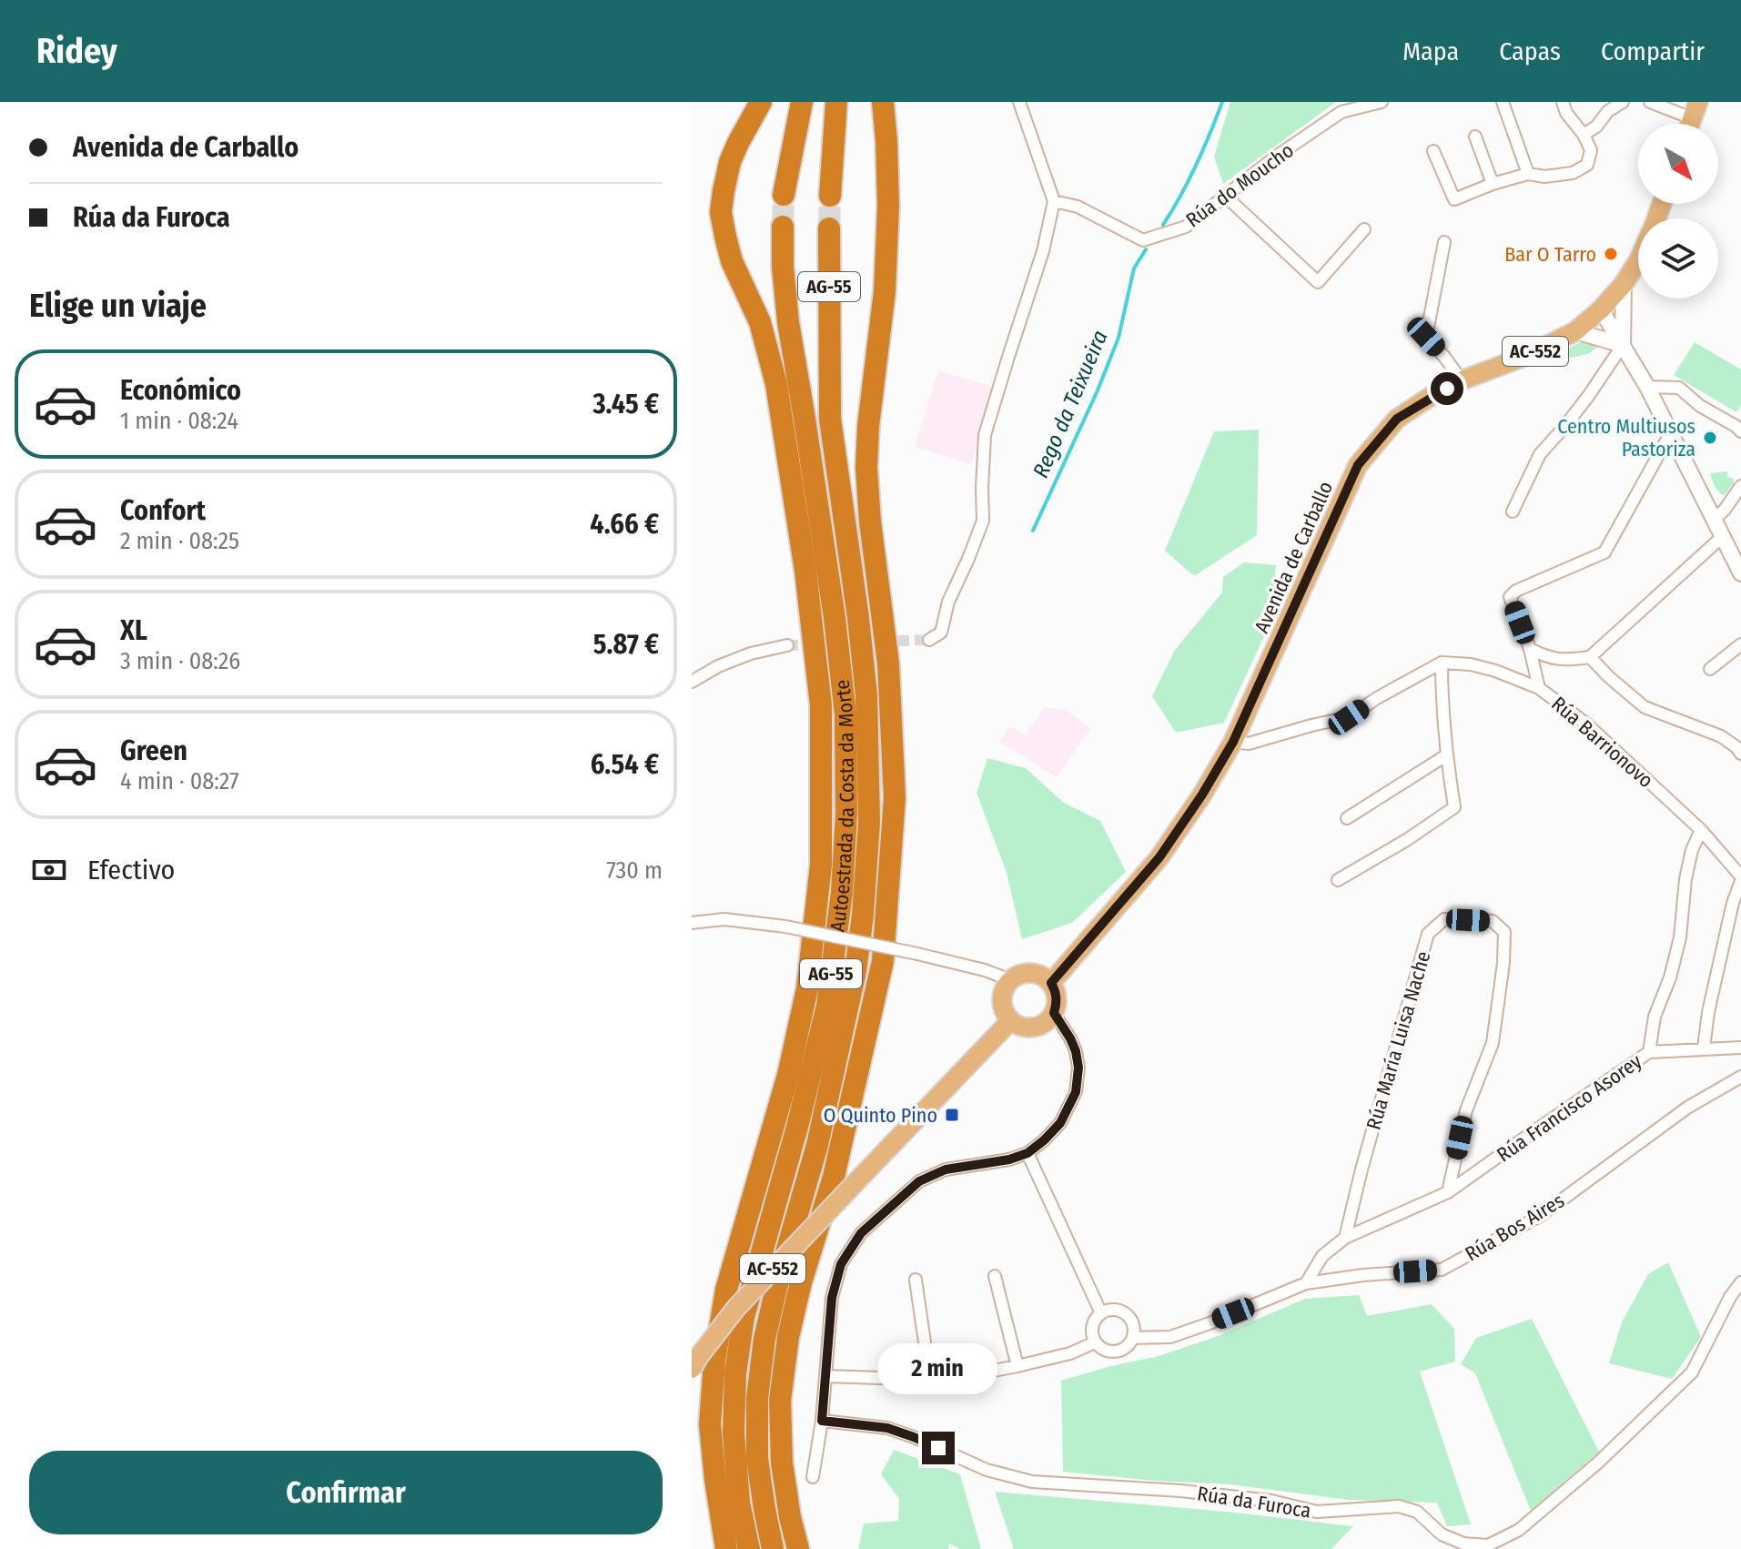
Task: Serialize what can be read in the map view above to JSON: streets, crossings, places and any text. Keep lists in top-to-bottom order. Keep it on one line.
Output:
{"streets":{"highway":["AG-55","Autoestrada da Costa da Morte"],"main road":["AC-552","Avenida de Carballo"],"street":["Rúa do Moucho","Rúa Barrionovo","Rúa María Luisa Nache","Rúa Francisco Asorey","Rúa Bos Aires","Rúa da Furoca"]},"crossings":[["AC-552","Avenida de Carballo"],["Rúa María Luisa Nache","Rúa Francisco Asorey"],["Rúa Francisco Asorey","Rúa Bos Aires"]],"water":["Rego da Teixueira"],"places":{"other":["Bar O Tarro","Centro Multiusos Pastoriza"],"transit":["O Quinto Pino"]},"north":"bottom right","page":{"header":"Ridey","nav":["Mapa","Capas","Compartir"],"banner":["Avenida de Carballo","Rúa da Furoca"],"heading":"Elige un viaje","list":[{"name":"Económico","note":"1 min · 08:24","value":"3.45 €"},{"name":"Confort","note":"2 min · 08:25","value":"4.66 €"},{"name":"XL","note":"3 min · 08:26","value":"5.87 €"},{"name":"Green","note":"4 min · 08:27","value":"6.54 €"}],"pay":["Efectivo","730 m"],"bubble":"2 min","buttons":"Confirmar"}}
